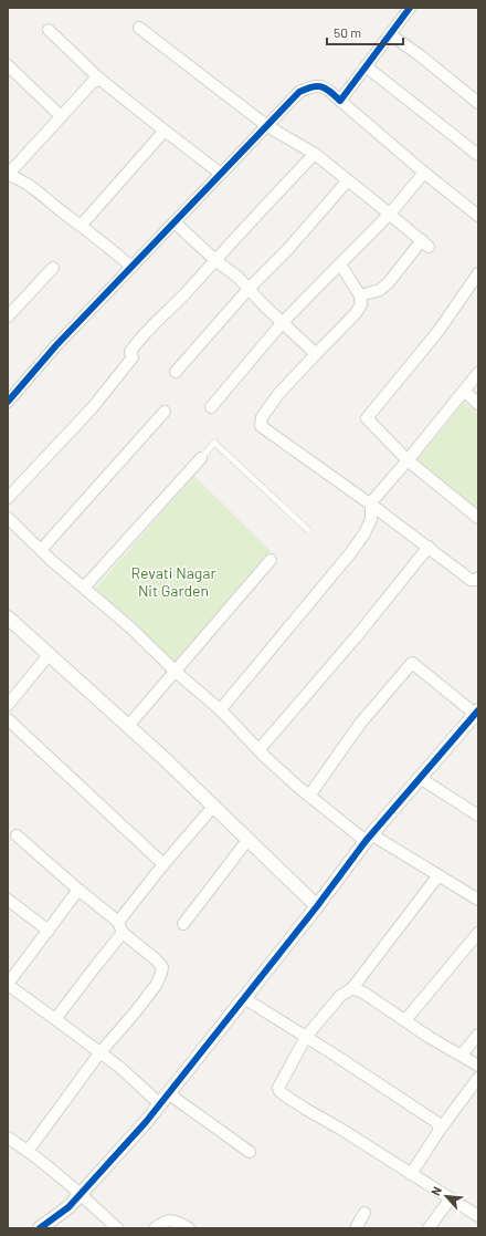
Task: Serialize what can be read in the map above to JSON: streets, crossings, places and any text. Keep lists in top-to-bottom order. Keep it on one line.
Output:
{"parks":["Revati Nagar Nit Garden"],"scale_bar":"50 m","north":"top left"}
